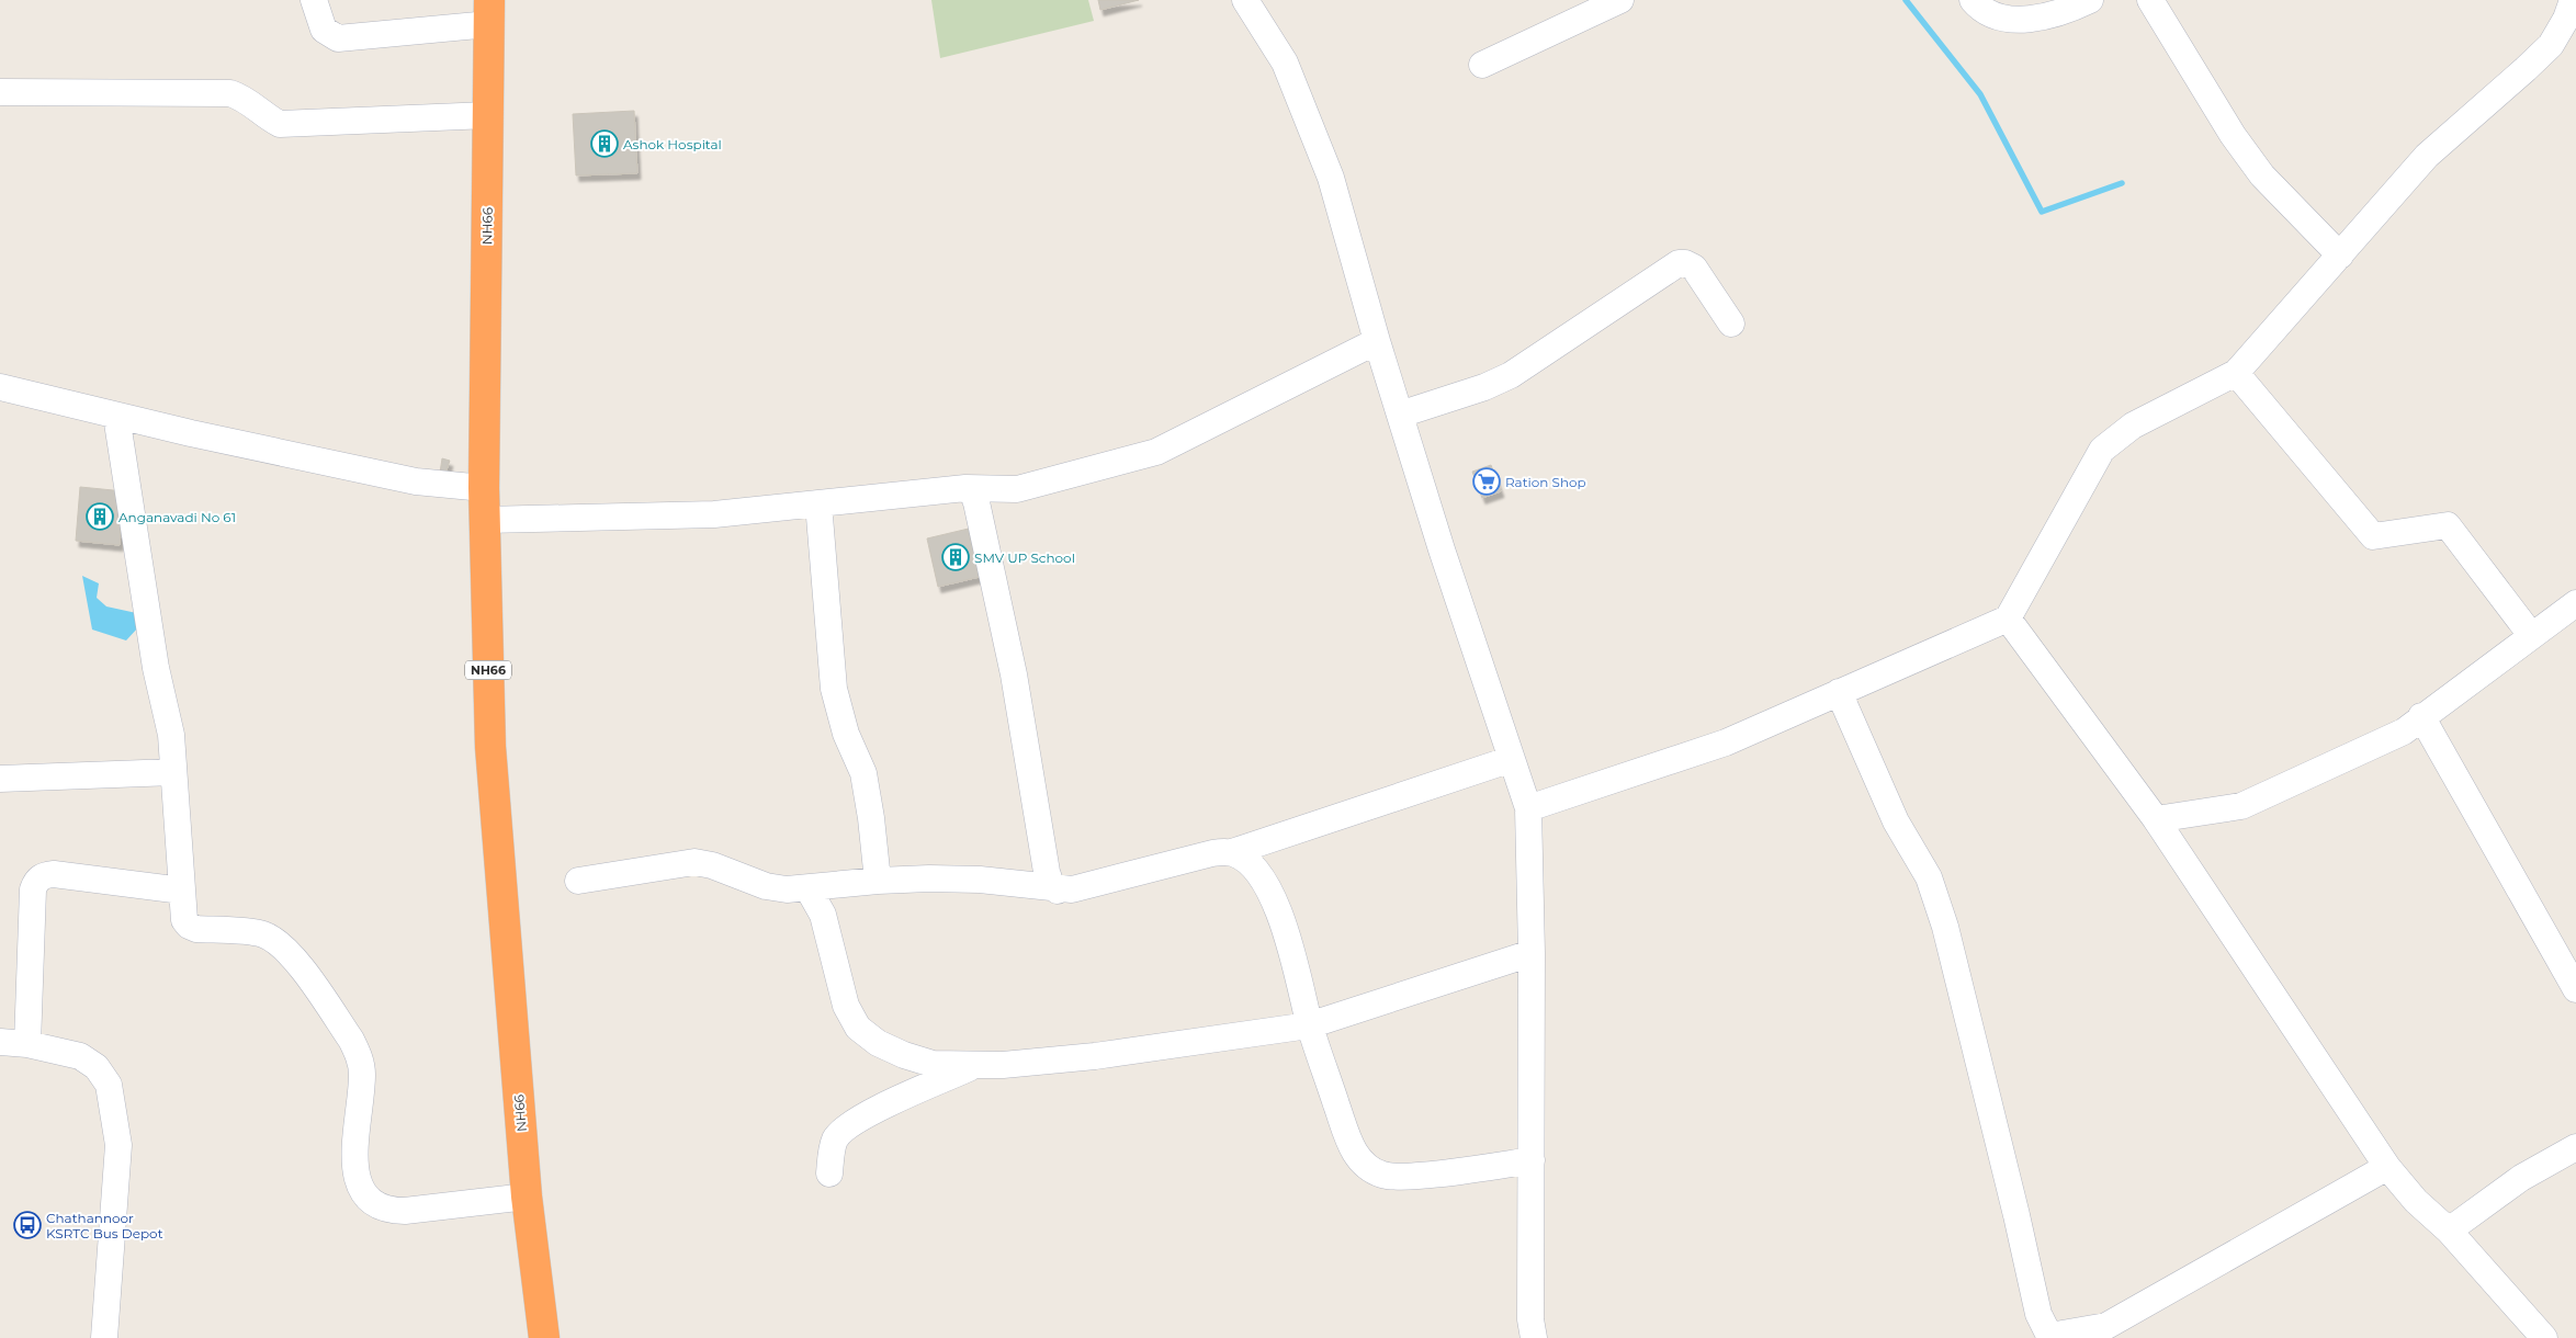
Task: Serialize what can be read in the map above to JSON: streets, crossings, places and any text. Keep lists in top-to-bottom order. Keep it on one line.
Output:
{"streets":{"highway":["NH66"]},"places":{"building":["Ashok Hospital","Anganavadi No 61","SMV UP School"],"supermarket":["Ration Shop"],"bus stop":["Chathannoor KSRTC Bus Depot"]}}
